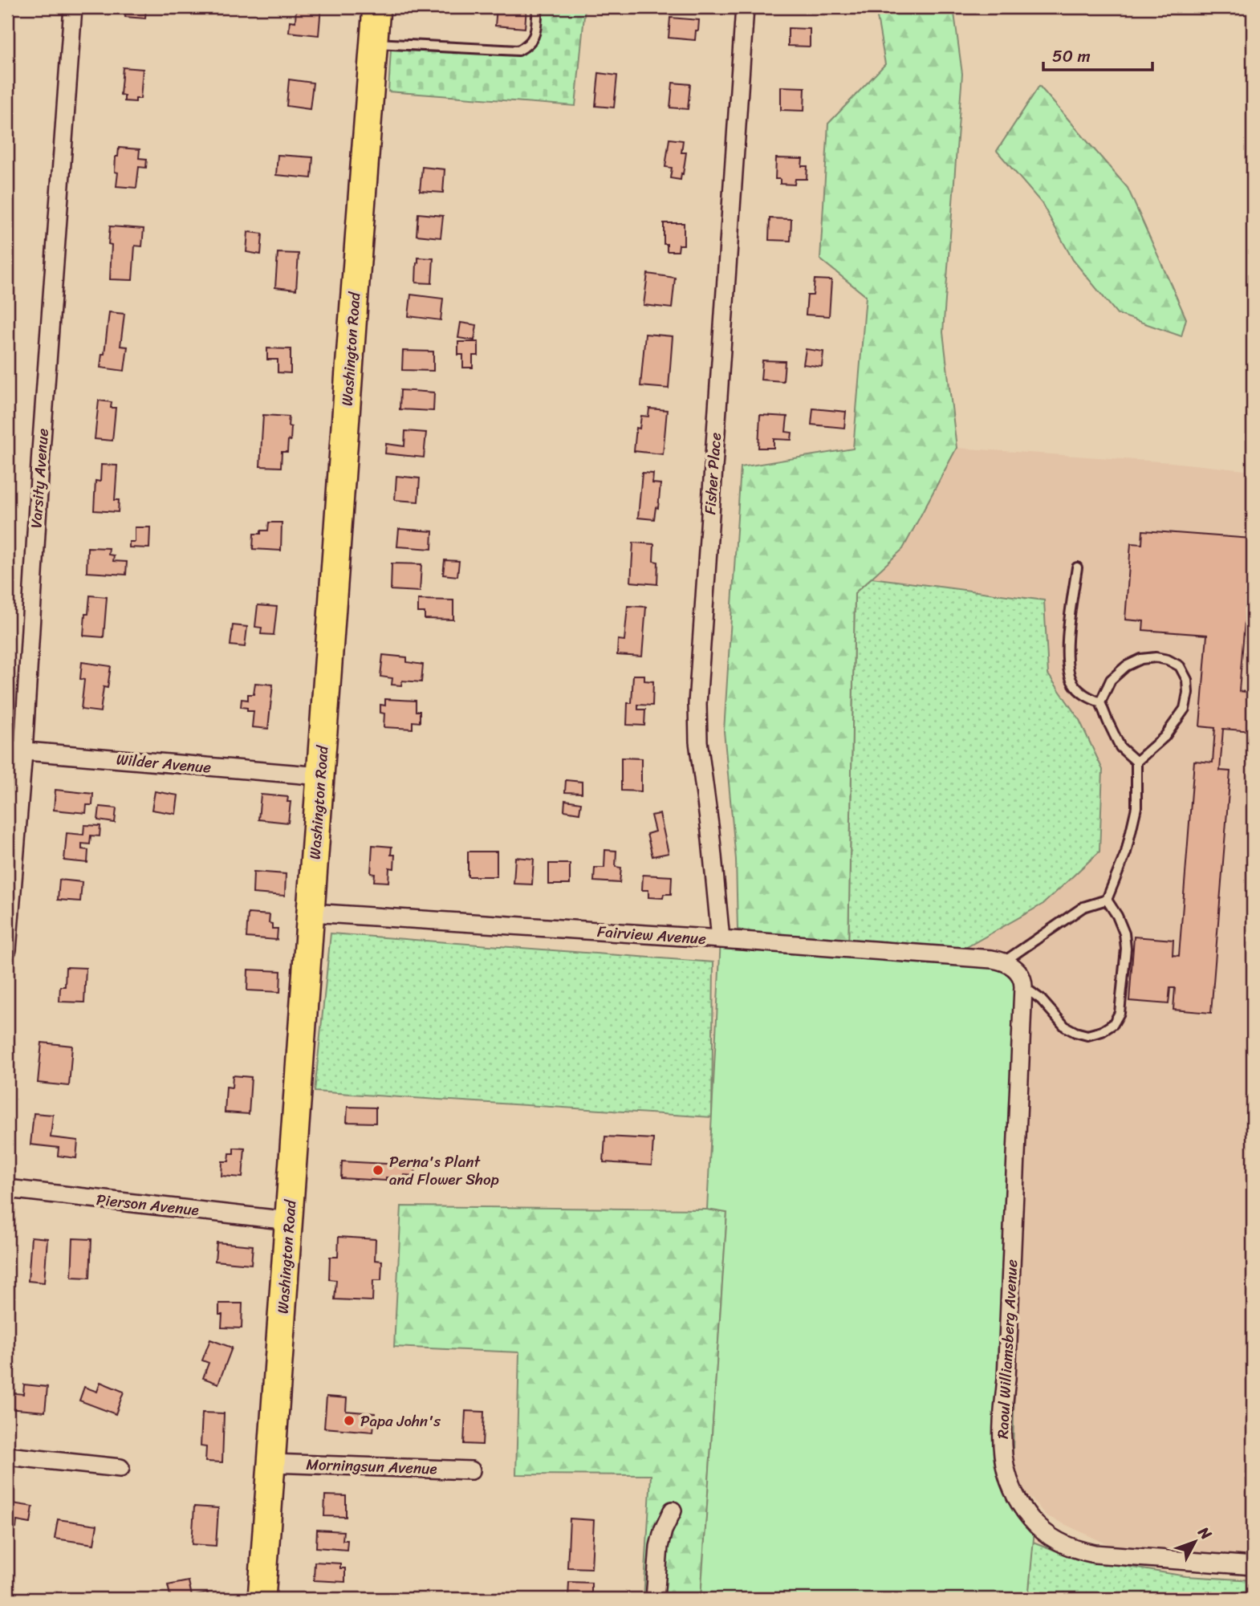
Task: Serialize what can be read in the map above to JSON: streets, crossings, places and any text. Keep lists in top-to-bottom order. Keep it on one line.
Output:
{"streets":{"main road":["Washington Road"],"street":["Fisher Place","Varsity Avenue","Wilder Avenue","Fairview Avenue","Pierson Avenue","Raoul Williamsberg Avenue","Morningsun Avenue"]},"crossings":[["Washington Road","Wilder Avenue"],["Washington Road","Fairview Avenue"],["Washington Road","Pierson Avenue"],["Washington Road","Morningsun Avenue"],["Fisher Place","Fairview Avenue"],["Varsity Avenue","Wilder Avenue"]],"places":["Perna's Plant and Flower Shop","Papa John's"],"scale_bar":"50 m","north":"top right"}
